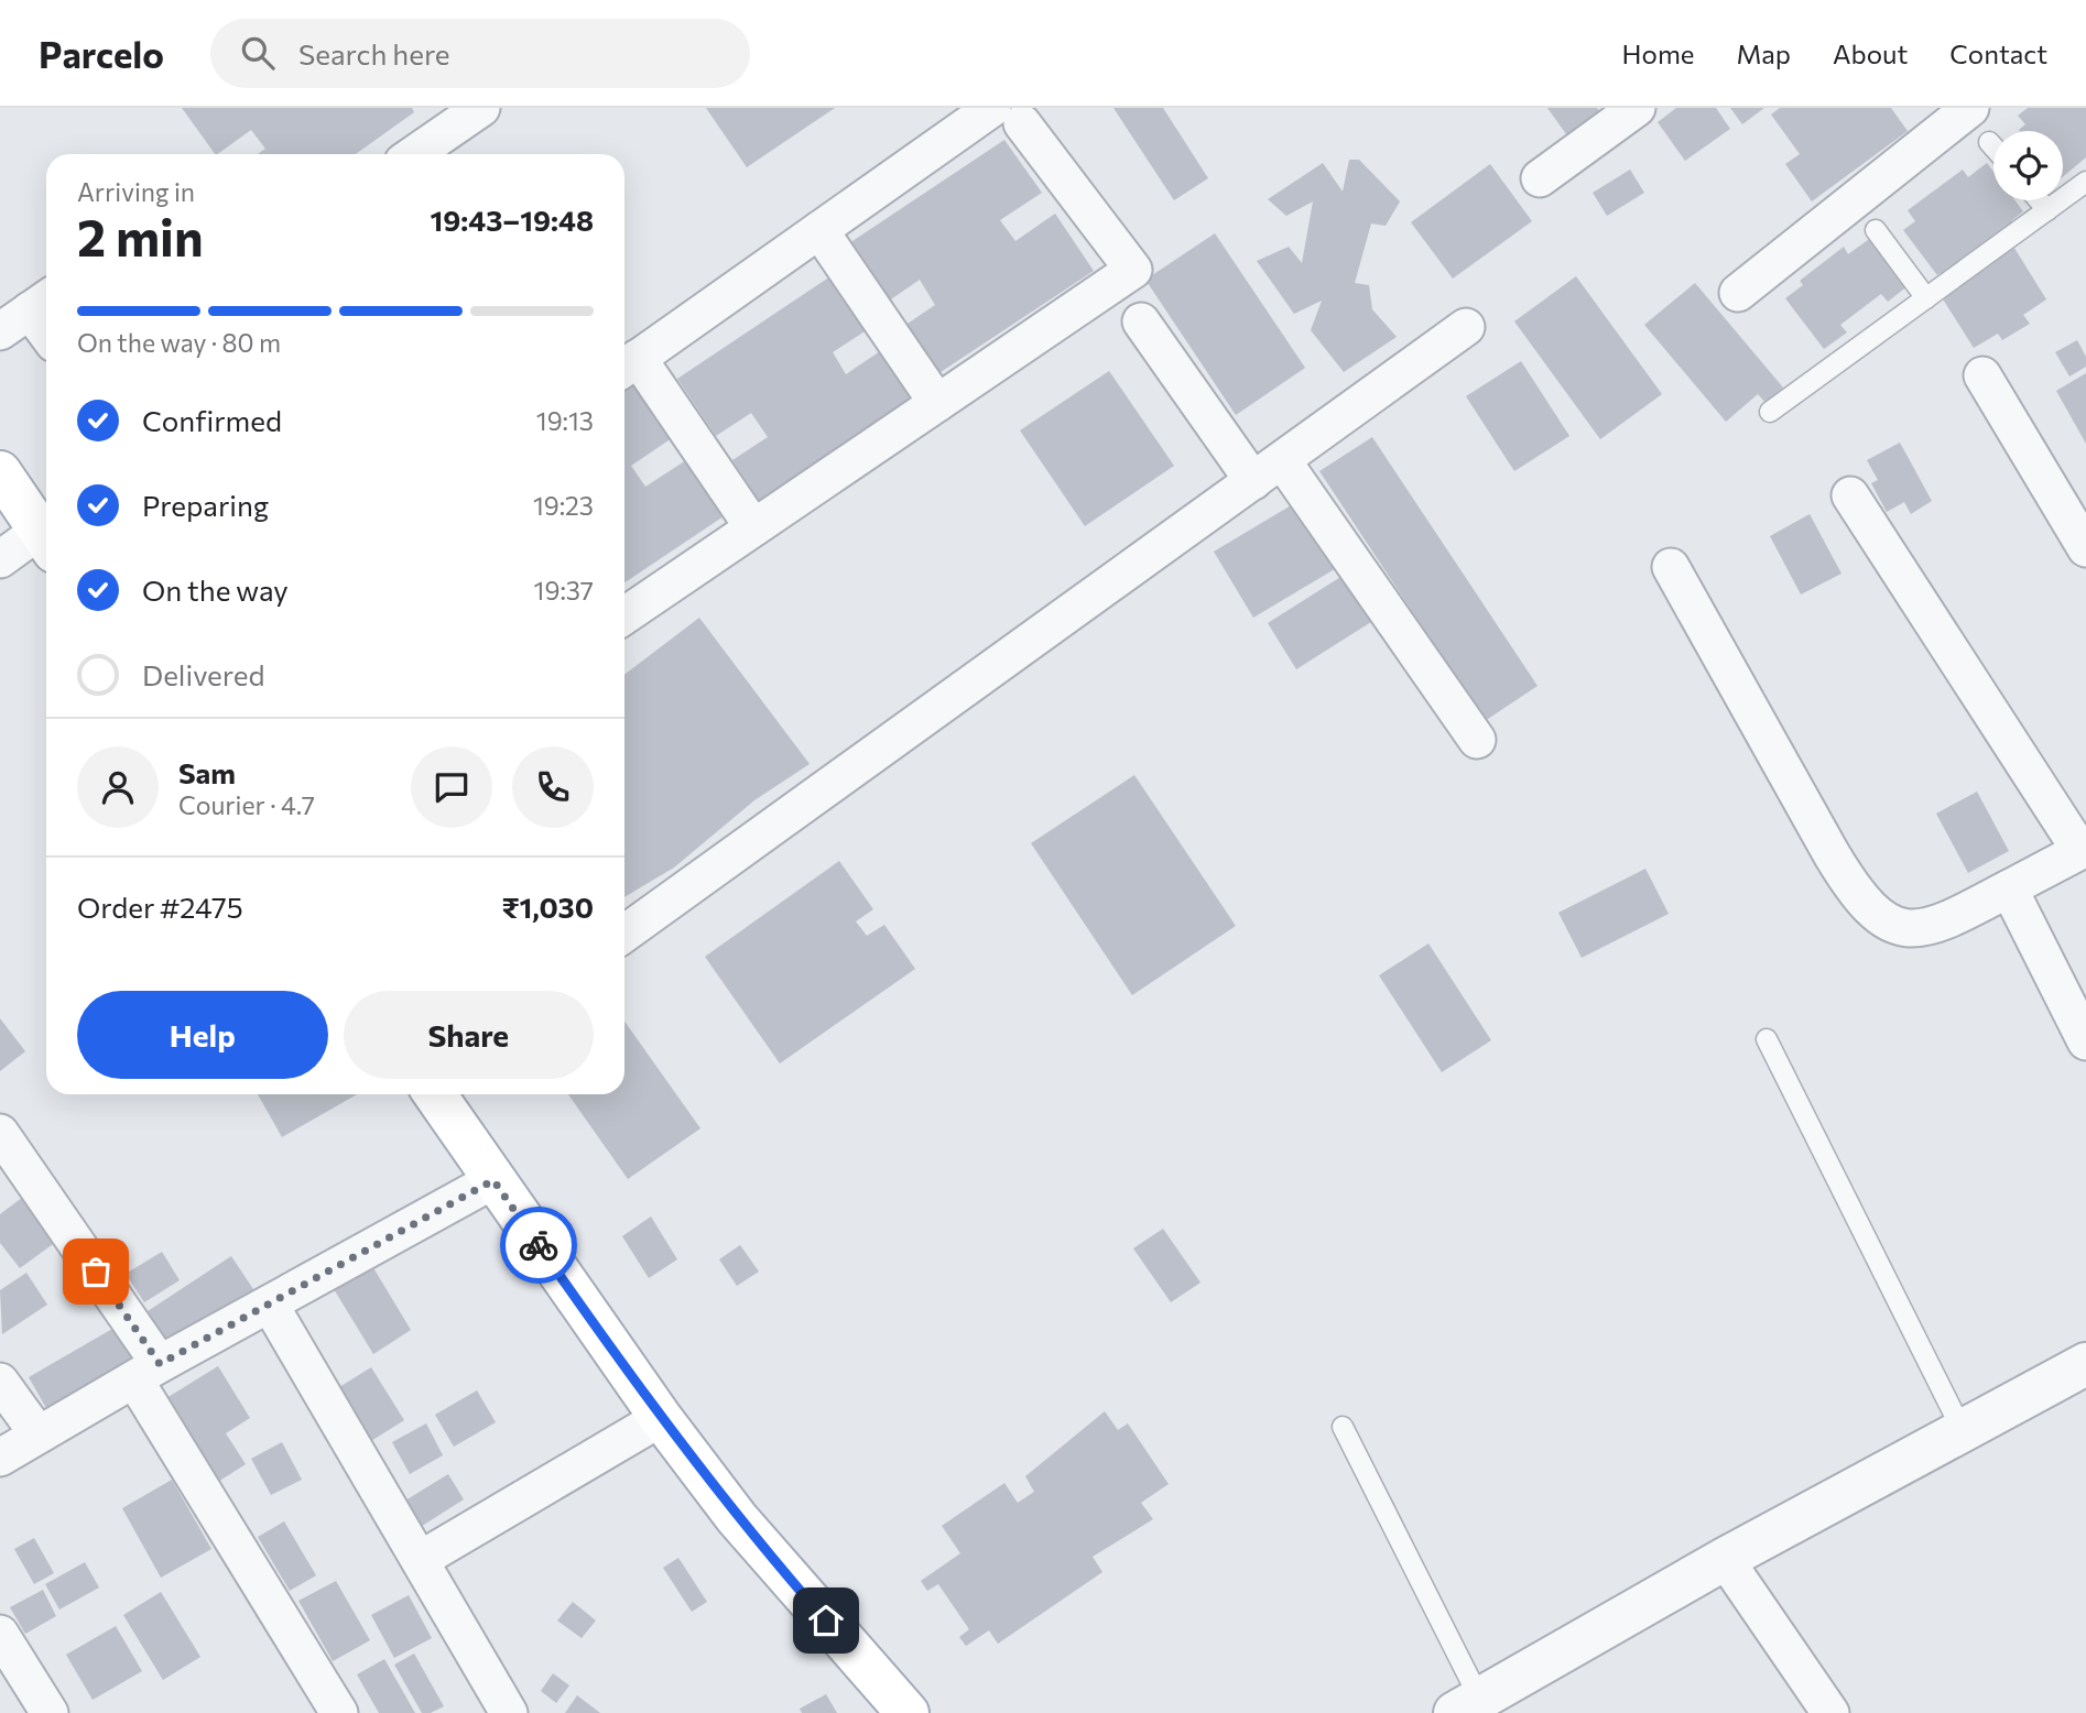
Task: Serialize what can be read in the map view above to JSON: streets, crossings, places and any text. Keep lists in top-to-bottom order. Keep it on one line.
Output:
{"page":{"header":"Parcelo","search":"Search here","nav":["Home","Map","About","Contact"],"heading":["2 min","Arriving in","19:43–19:48"],"panel":["Sam","Courier · 4.7","Order #2475","₹1,030"],"bar":"On the way · 80 m","list":[["Confirmed","19:13"],["Preparing","19:23"],["On the way","19:37"],"Delivered"],"buttons":["Help","Share"]}}
